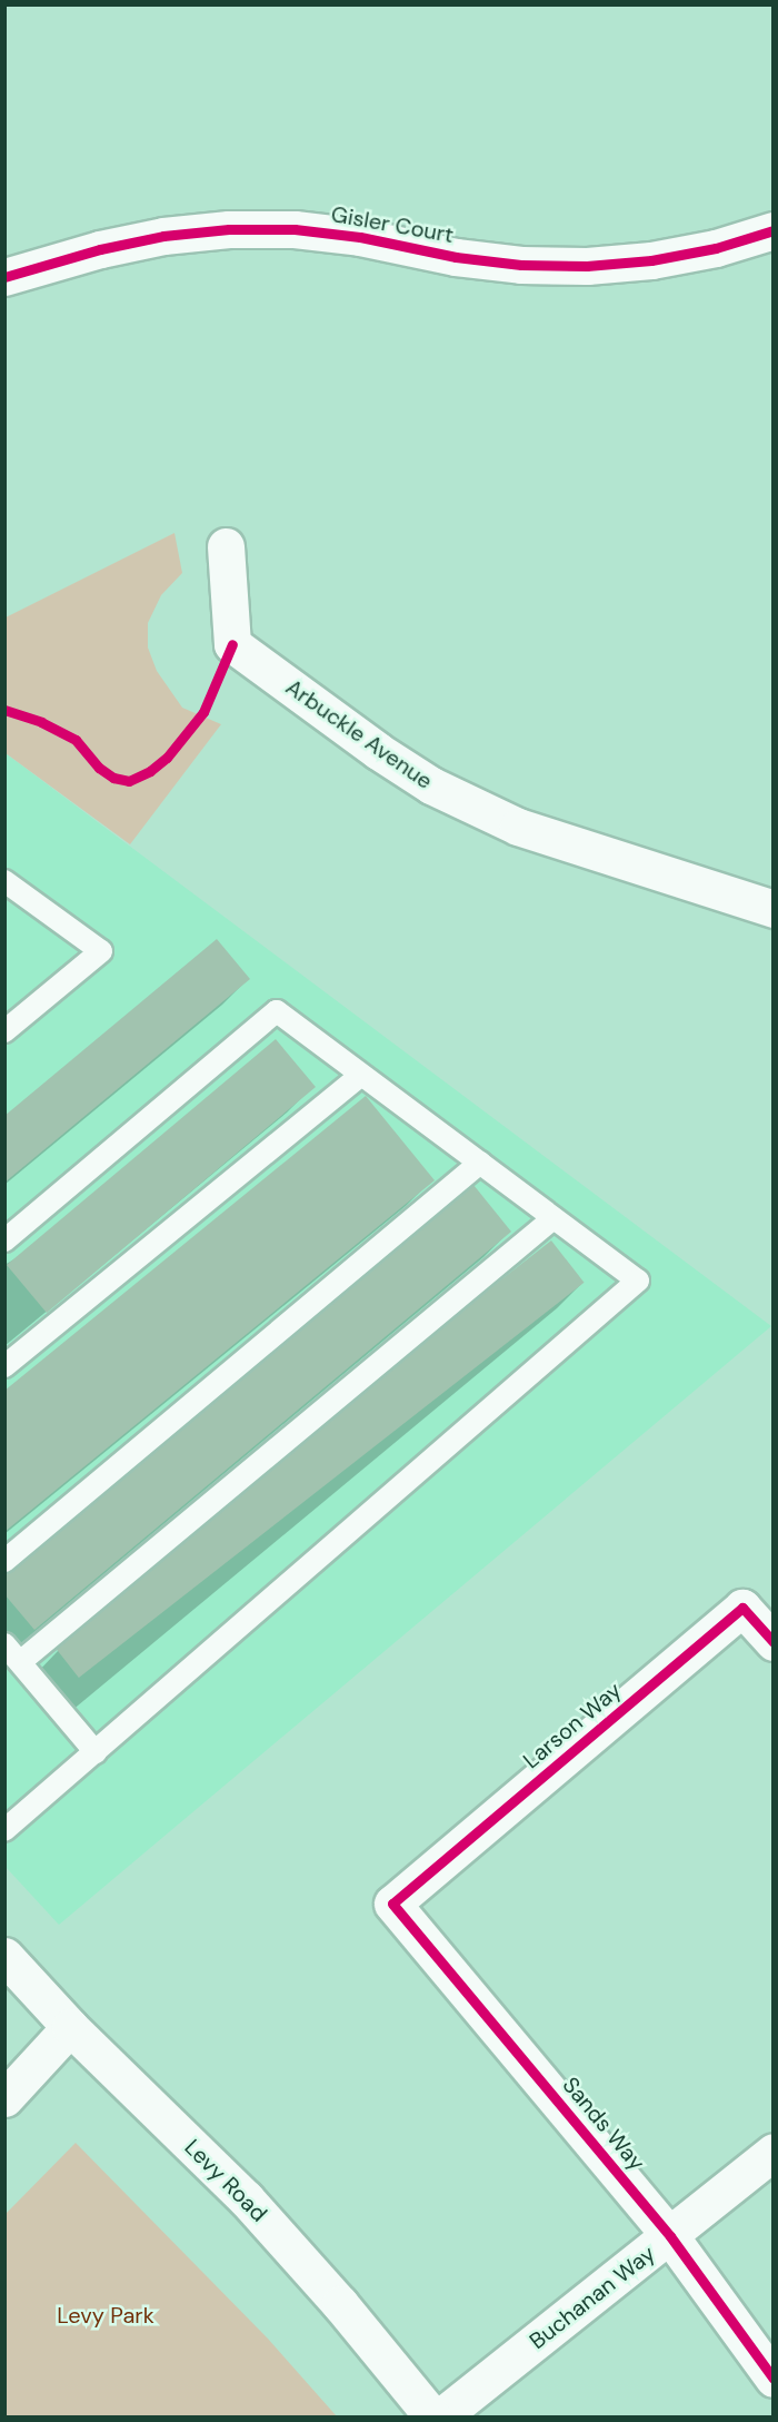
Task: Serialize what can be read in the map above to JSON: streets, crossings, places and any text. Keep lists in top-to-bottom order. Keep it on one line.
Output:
{"streets":{"street":["Gisler Court","Arbuckle Avenue","Larson Way","Sands Way","Levy Road","Buchanan Way"]},"crossings":[["Larson Way","Sands Way"],["Sands Way","Buchanan Way"]],"parks":["Levy Park"]}
